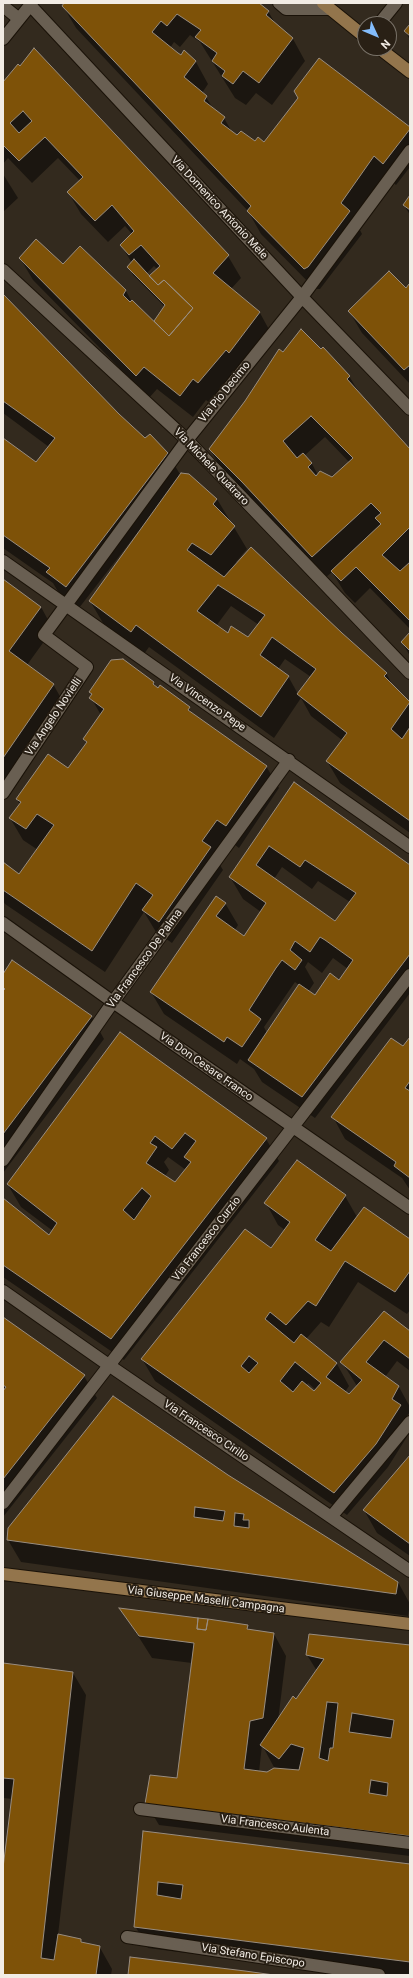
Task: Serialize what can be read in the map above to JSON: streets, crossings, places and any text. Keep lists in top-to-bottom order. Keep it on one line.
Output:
{"streets":{"street":["Via Domenico Antonio Mele","Via Pio Decimo","Via Michele Quatraro","Via Vincenzo Pepe","Via Angelo Novielli","Via Francesco De Palma","Via Don Cesare Franco","Via Francesco Curzio","Via Francesco Cirillo","Via Giuseppe Maselli Campagna","Via Francesco Aulenta","Via Stefano Episcopo"]},"crossings":[["Via Domenico Antonio Mele","Via Pio Decimo"],["Via Pio Decimo","Via Michele Quatraro"],["Via Pio Decimo","Via Vincenzo Pepe"],["Via Pio Decimo","Via Angelo Novielli"],["Via Vincenzo Pepe","Via Francesco De Palma"],["Via Francesco De Palma","Via Don Cesare Franco"],["Via Don Cesare Franco","Via Francesco Curzio"],["Via Francesco Curzio","Via Francesco Cirillo"]],"north":"bottom right"}
